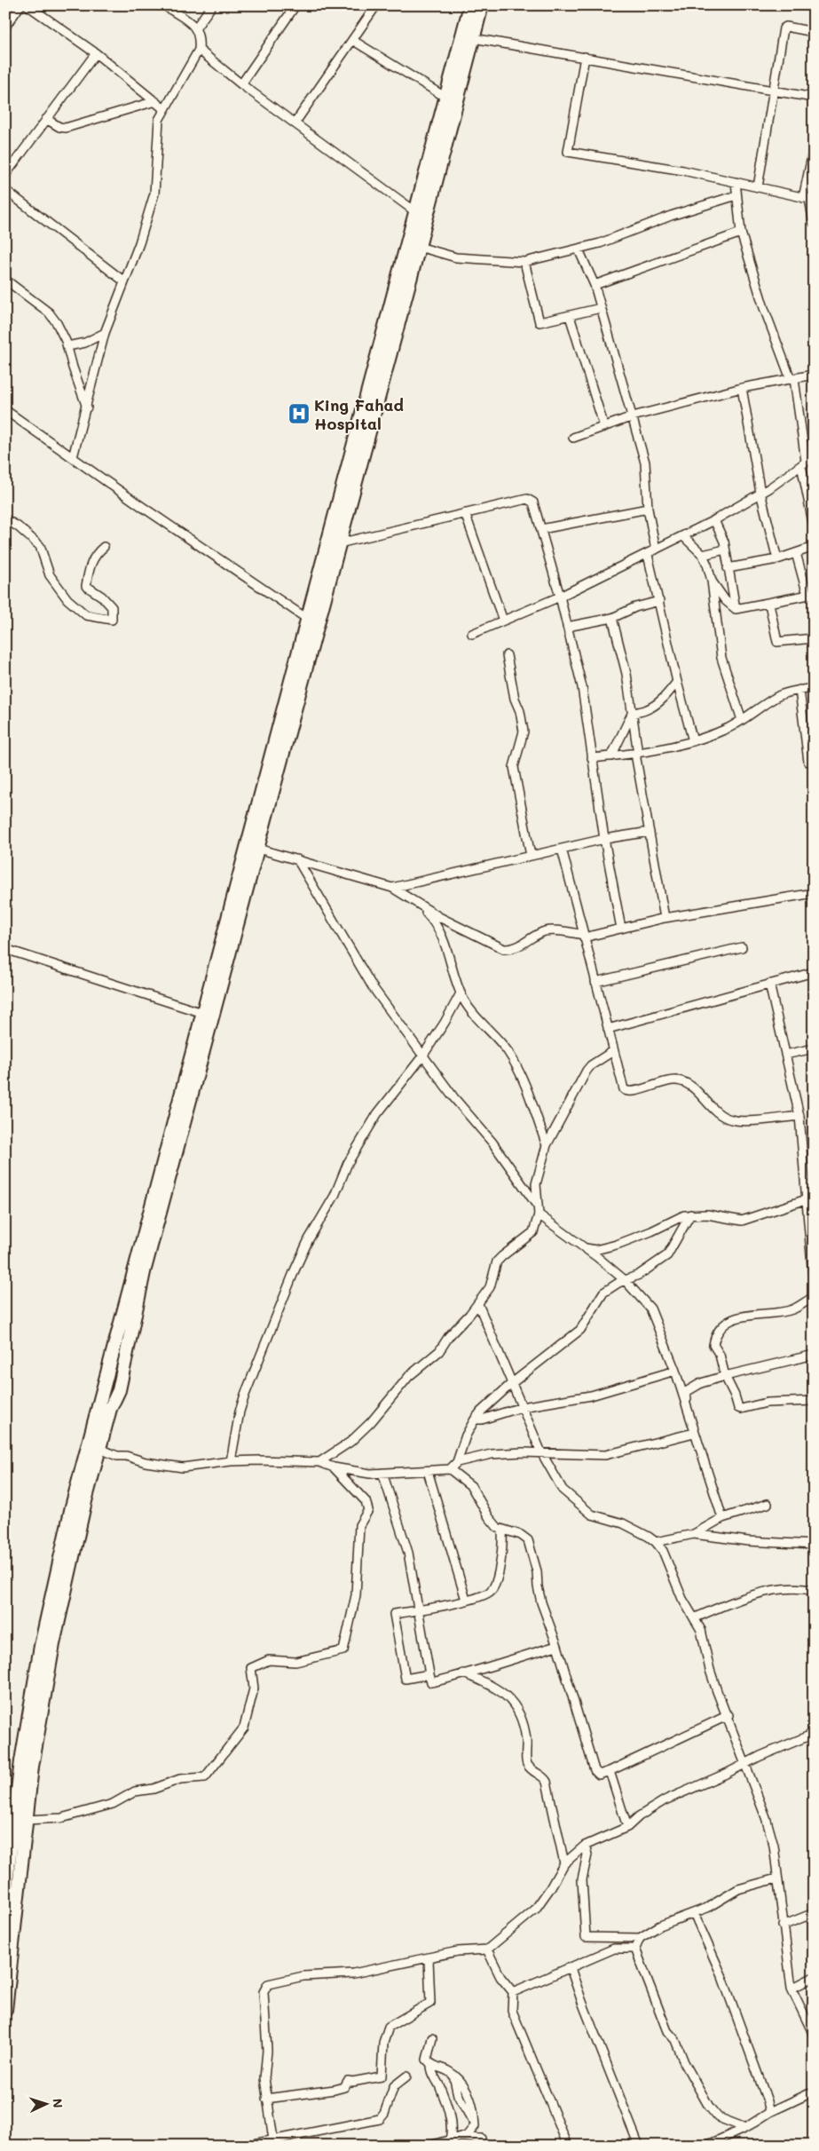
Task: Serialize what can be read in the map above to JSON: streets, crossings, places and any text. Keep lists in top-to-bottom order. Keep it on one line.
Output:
{"places":{"hospital":["King Fahad Hospital"]},"north":"right"}
